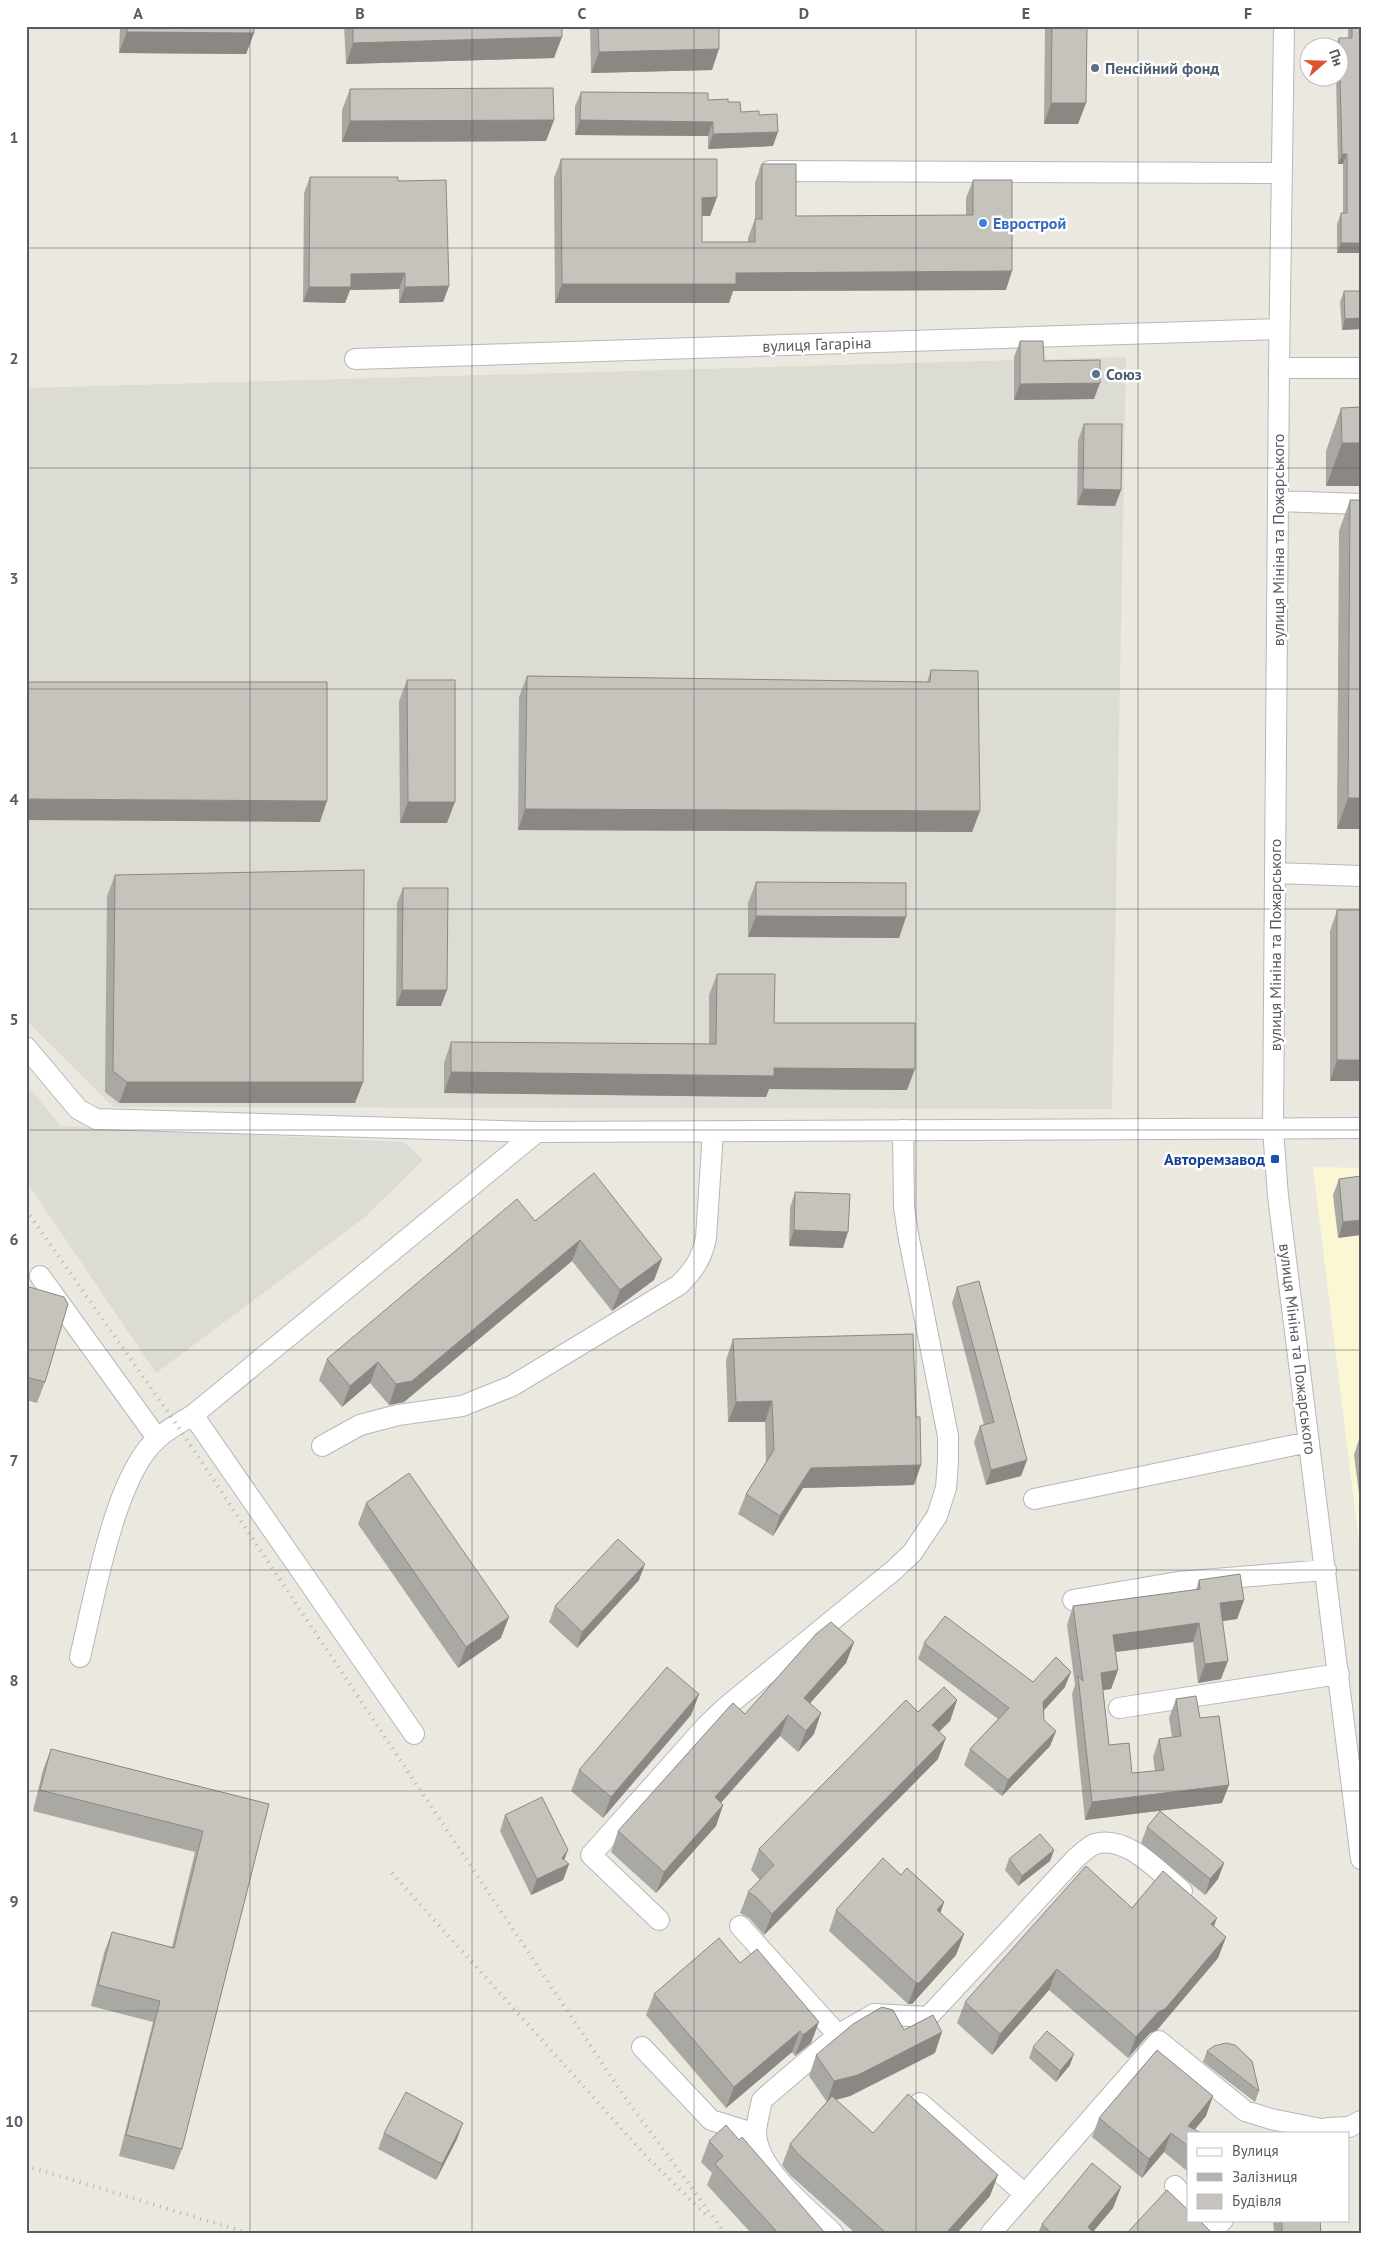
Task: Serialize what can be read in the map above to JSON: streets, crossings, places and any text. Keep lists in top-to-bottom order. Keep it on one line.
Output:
{"streets":{"street":["вулиця Гагаріна","вулиця Мініна та Пожарського"]},"crossings":[["вулиця Гагаріна","вулиця Мініна та Пожарського"]],"places":{"other":["Пенсійний фонд","Еврострой","Союз"],"transit":["Авторемзавод"]},"legend":["Вулиця","Залізниця","Будівля"],"north":"right","grid":{"columns":["A","B","C","D","E","F"],"rows":["1","2","3","4","5","6","7","8","9","10"]}}
